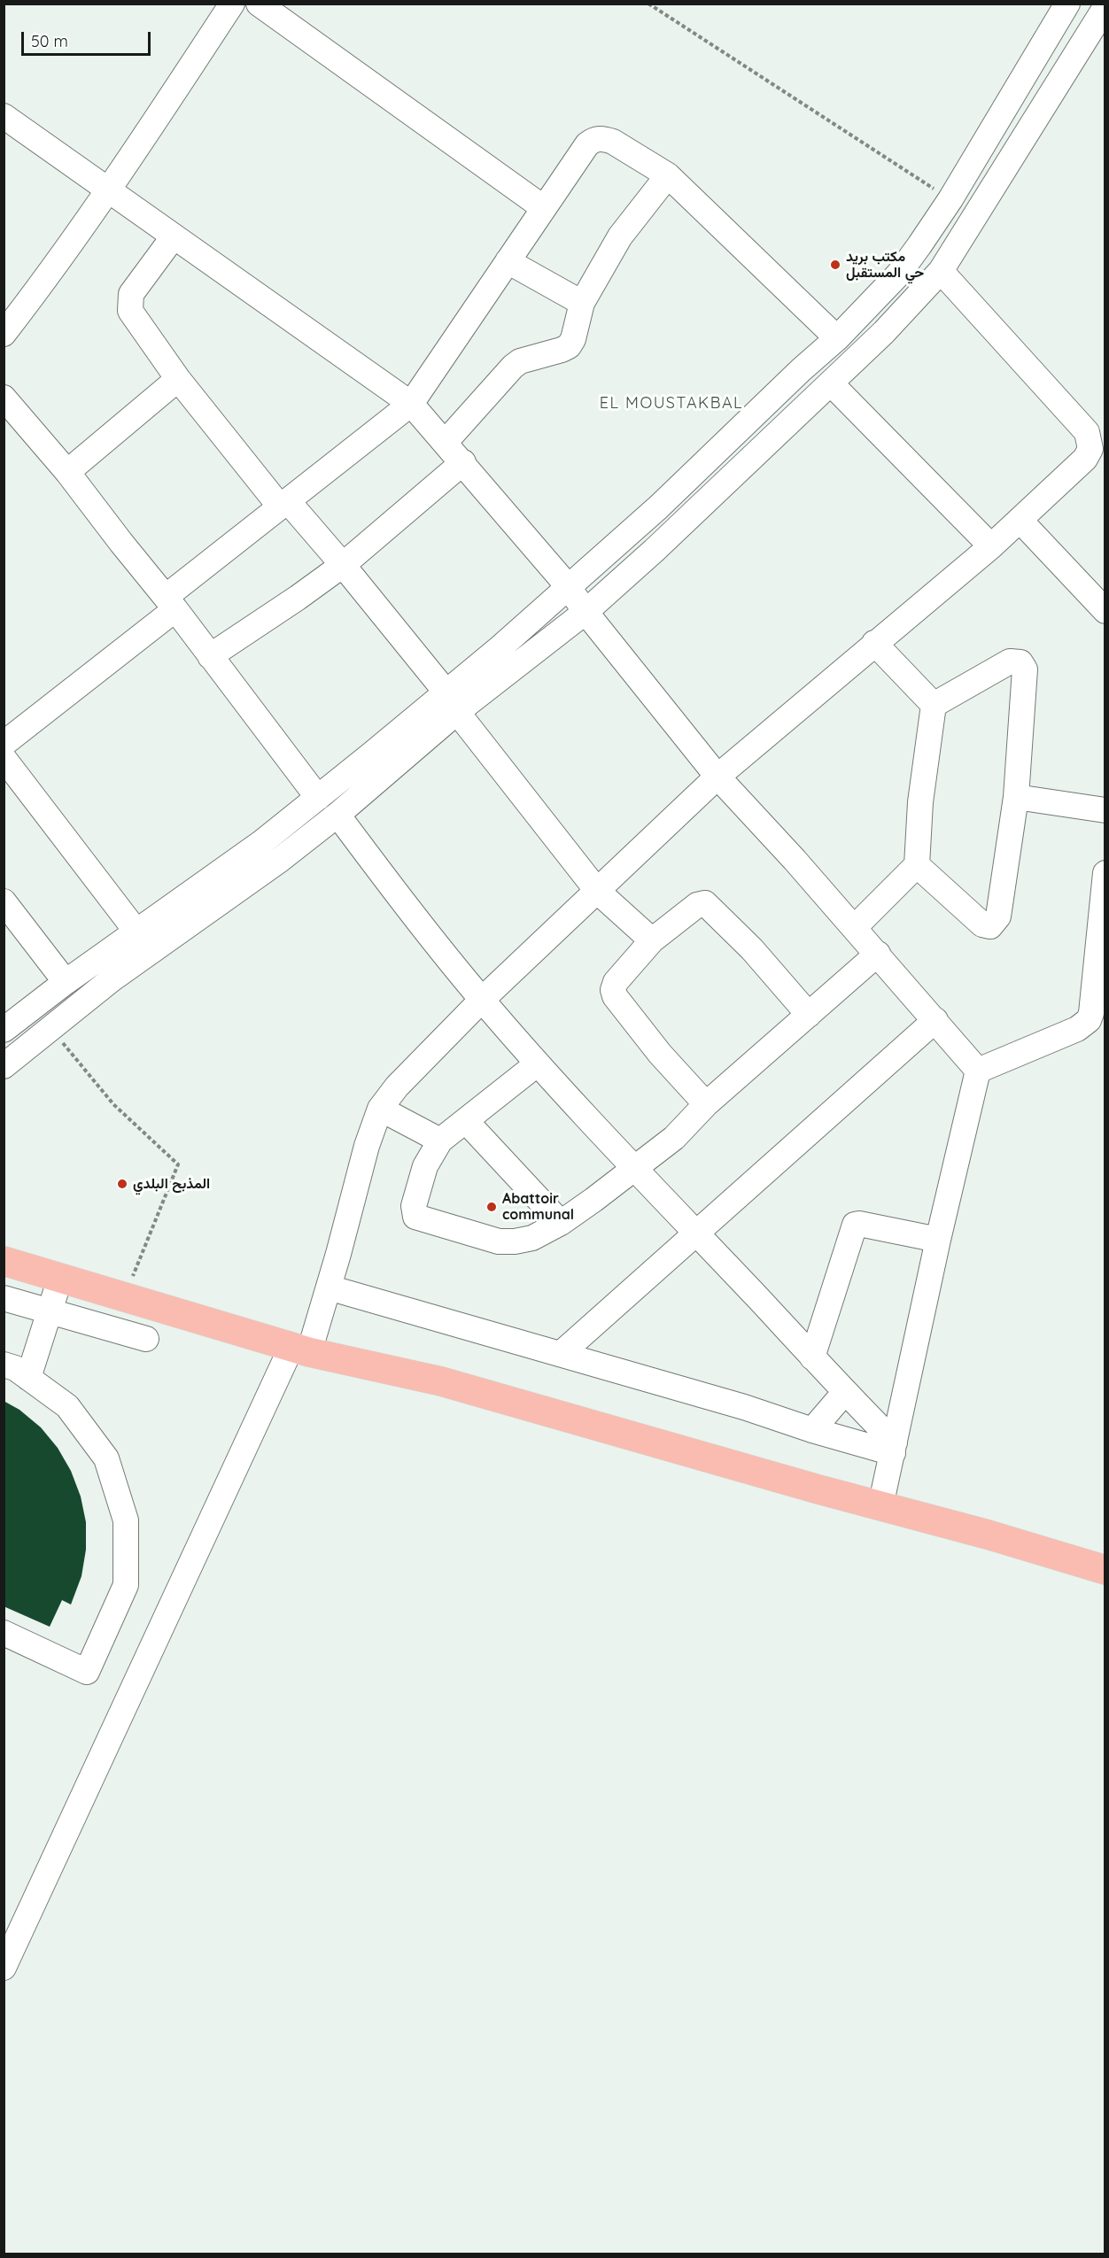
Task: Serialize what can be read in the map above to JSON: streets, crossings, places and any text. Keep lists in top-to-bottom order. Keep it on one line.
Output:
{"districts":["EL MOUSTAKBAL"],"places":["مكتب بريد حي المستقبل","المذبح البلدي","Abattoir communal"],"scale_bar":"50 m"}
